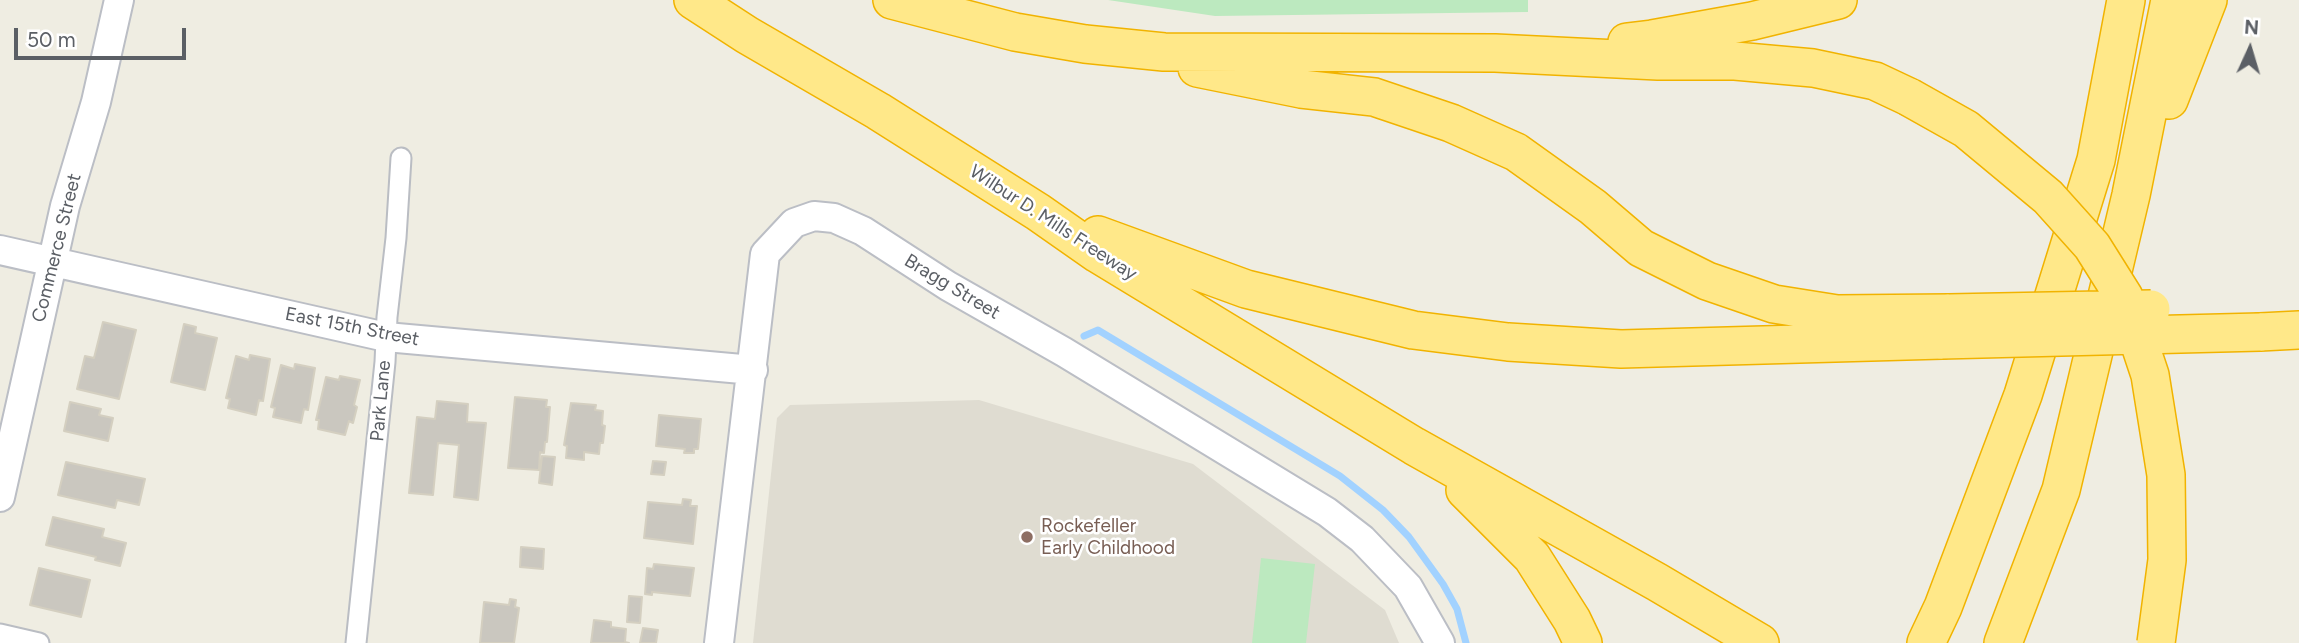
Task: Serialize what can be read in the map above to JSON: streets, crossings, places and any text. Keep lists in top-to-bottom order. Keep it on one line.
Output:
{"streets":{"highway":["Wilbur D. Mills Freeway"],"street":["Commerce Street","Bragg Street","East 15th Street","Park Lane"]},"crossings":[["Commerce Street","East 15th Street"],["Bragg Street","East 15th Street"],["East 15th Street","Park Lane"]],"places":["Rockefeller Early Childhood"],"scale_bar":"50 m","north":"top"}
